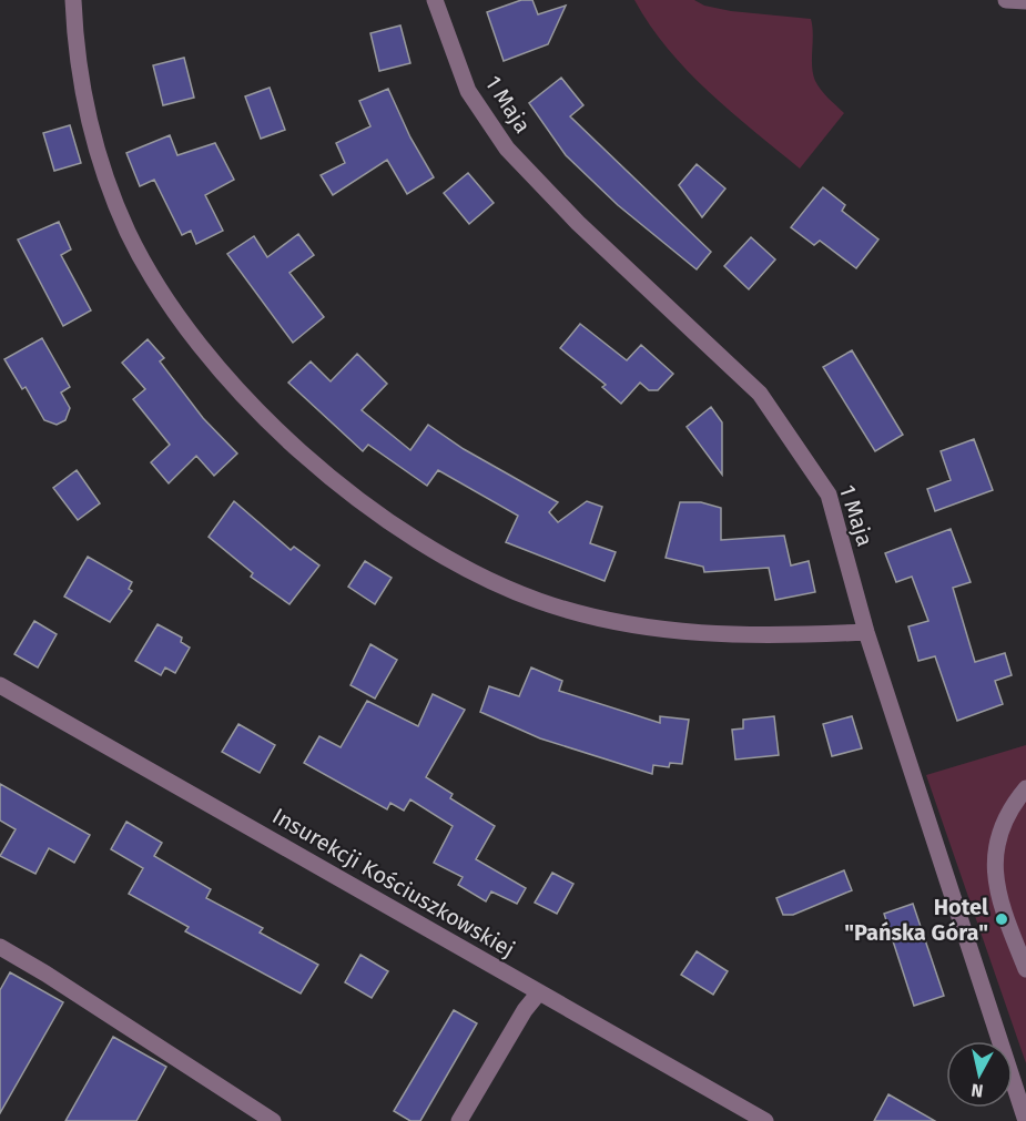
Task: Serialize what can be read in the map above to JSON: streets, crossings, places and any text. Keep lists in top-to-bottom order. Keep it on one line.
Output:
{"streets":{"street":["1 Maja","Insurekcji Kościuszkowskiej"]},"places":["Hotel \"Pańska Góra\""],"north":"bottom"}
